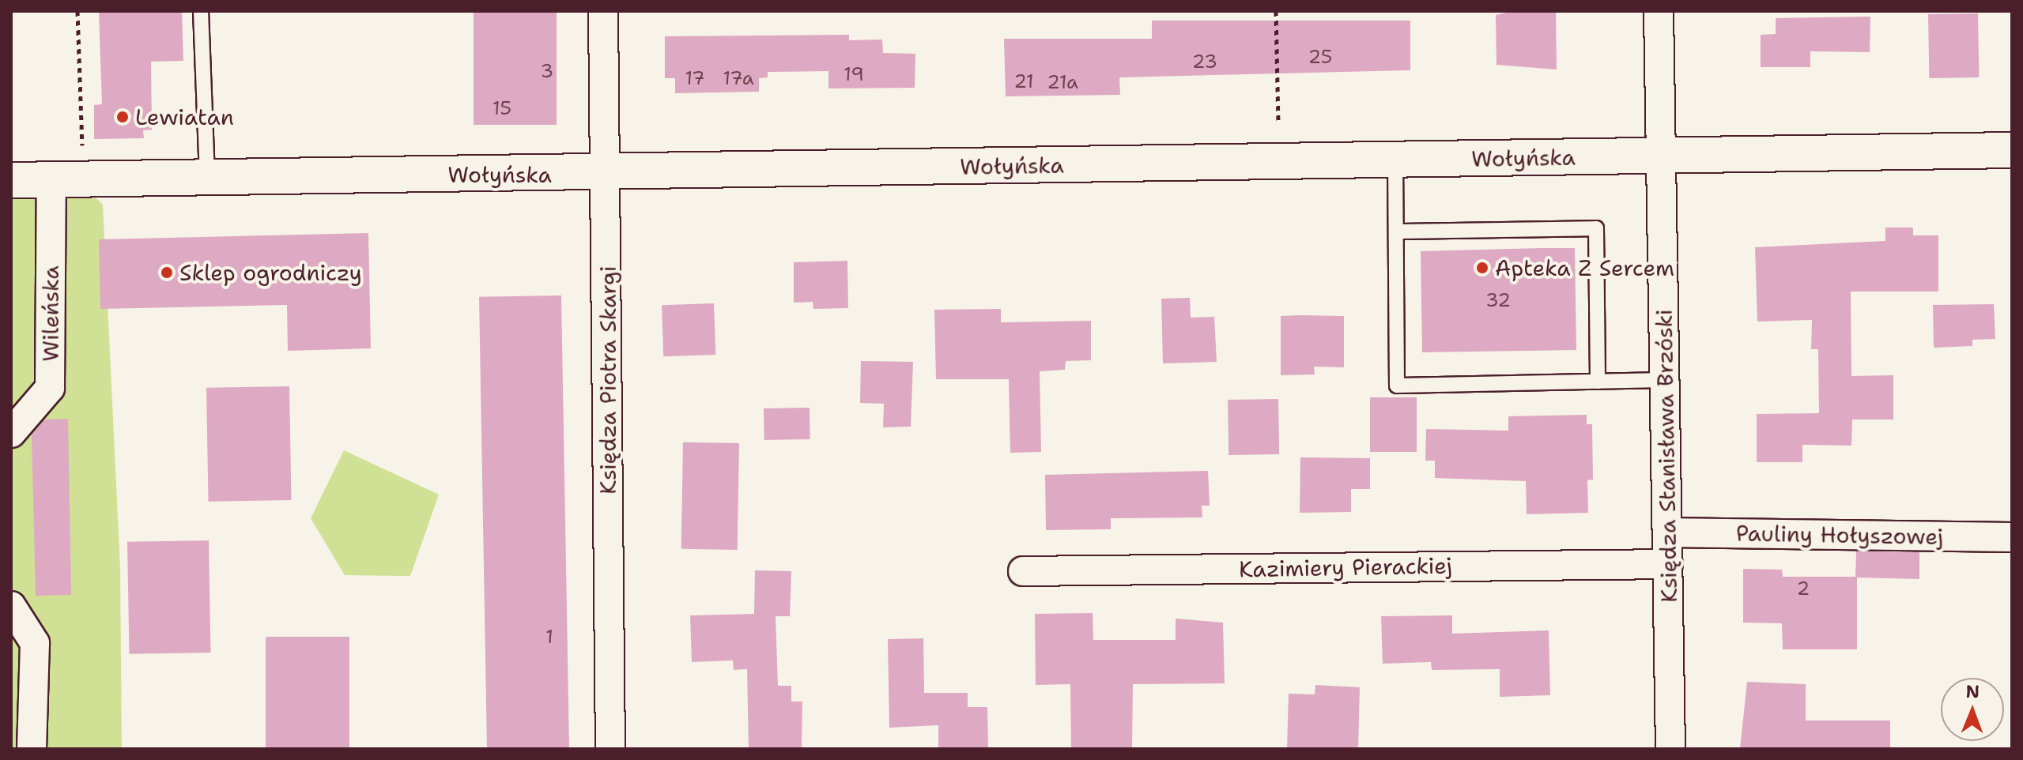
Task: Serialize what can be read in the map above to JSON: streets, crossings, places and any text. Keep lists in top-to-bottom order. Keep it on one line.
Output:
{"streets":{"street":["Wołyńska","Wileńska","Księdza Piotra Skargi","Księdza Stanisława Brzóski","Pauliny Hołyszowej","Kazimiery Pierackiej"]},"crossings":[["Wołyńska","Wileńska"],["Wołyńska","Księdza Piotra Skargi"],["Wołyńska","Księdza Stanisława Brzóski"],["Księdza Stanisława Brzóski","Pauliny Hołyszowej"],["Księdza Stanisława Brzóski","Kazimiery Pierackiej"]],"places":["Lewiatan","Apteka Z Sercem","Sklep ogrodniczy"],"house_numbers":["25","23","3","19","17","17a","21","21a","15","32","2","1"],"north":"top"}
